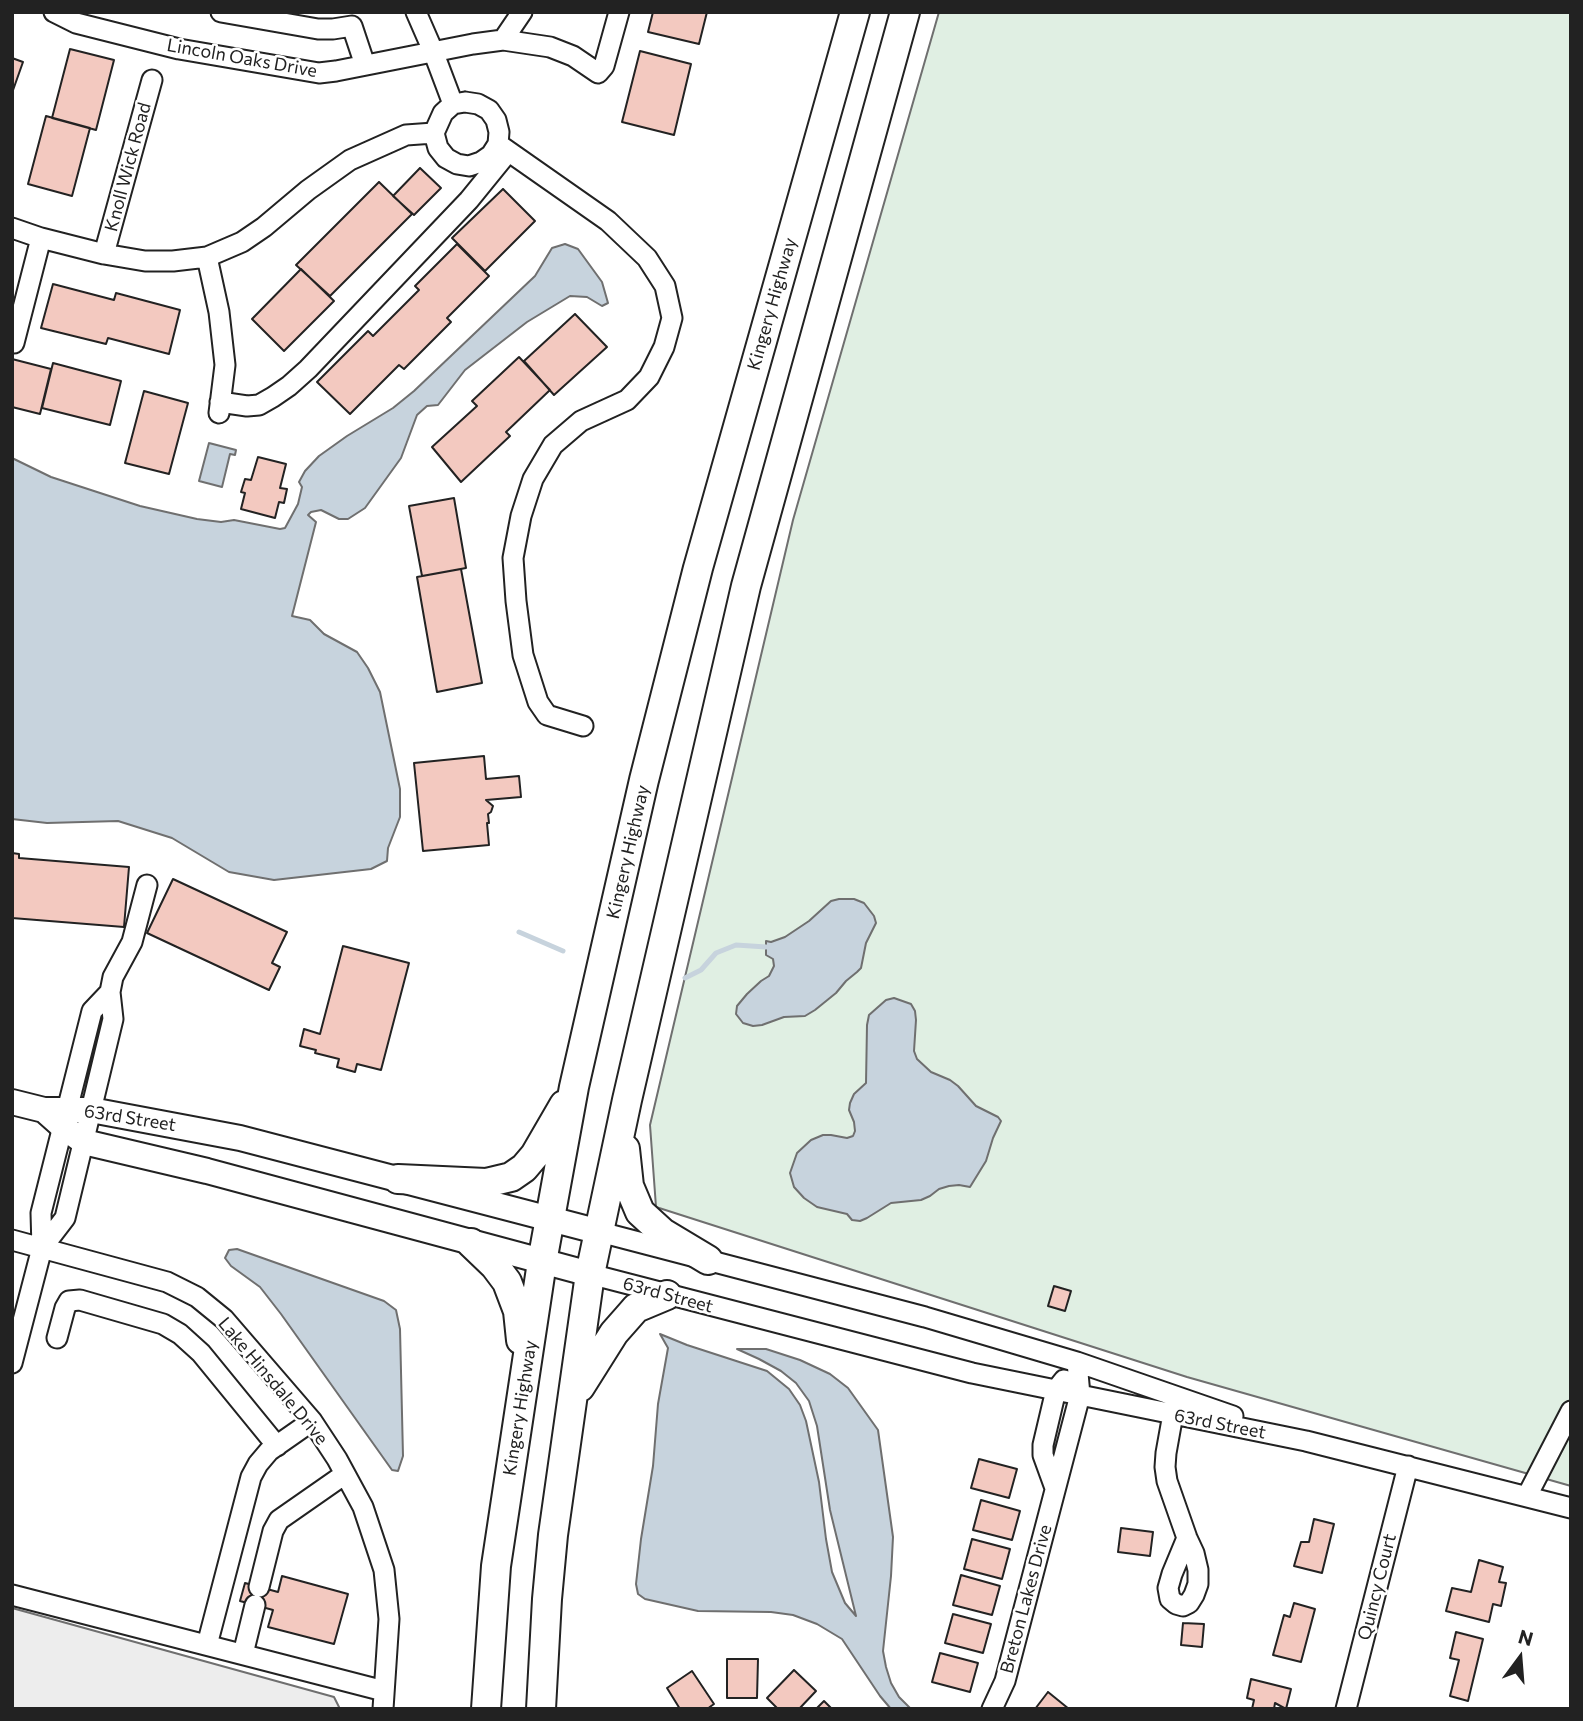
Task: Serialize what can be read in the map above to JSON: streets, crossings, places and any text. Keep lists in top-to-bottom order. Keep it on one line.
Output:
{"streets":{"highway":["Kingery Highway"],"main road":["63rd Street"],"street":["Lincoln Oaks Drive","Knoll Wick Road","Lake Hinsdale Drive","Quincy Court","Breton Lakes Drive"]},"crossings":[["Kingery Highway","63rd Street"],["63rd Street","Quincy Court"],["63rd Street","Breton Lakes Drive"]],"north":"top"}
